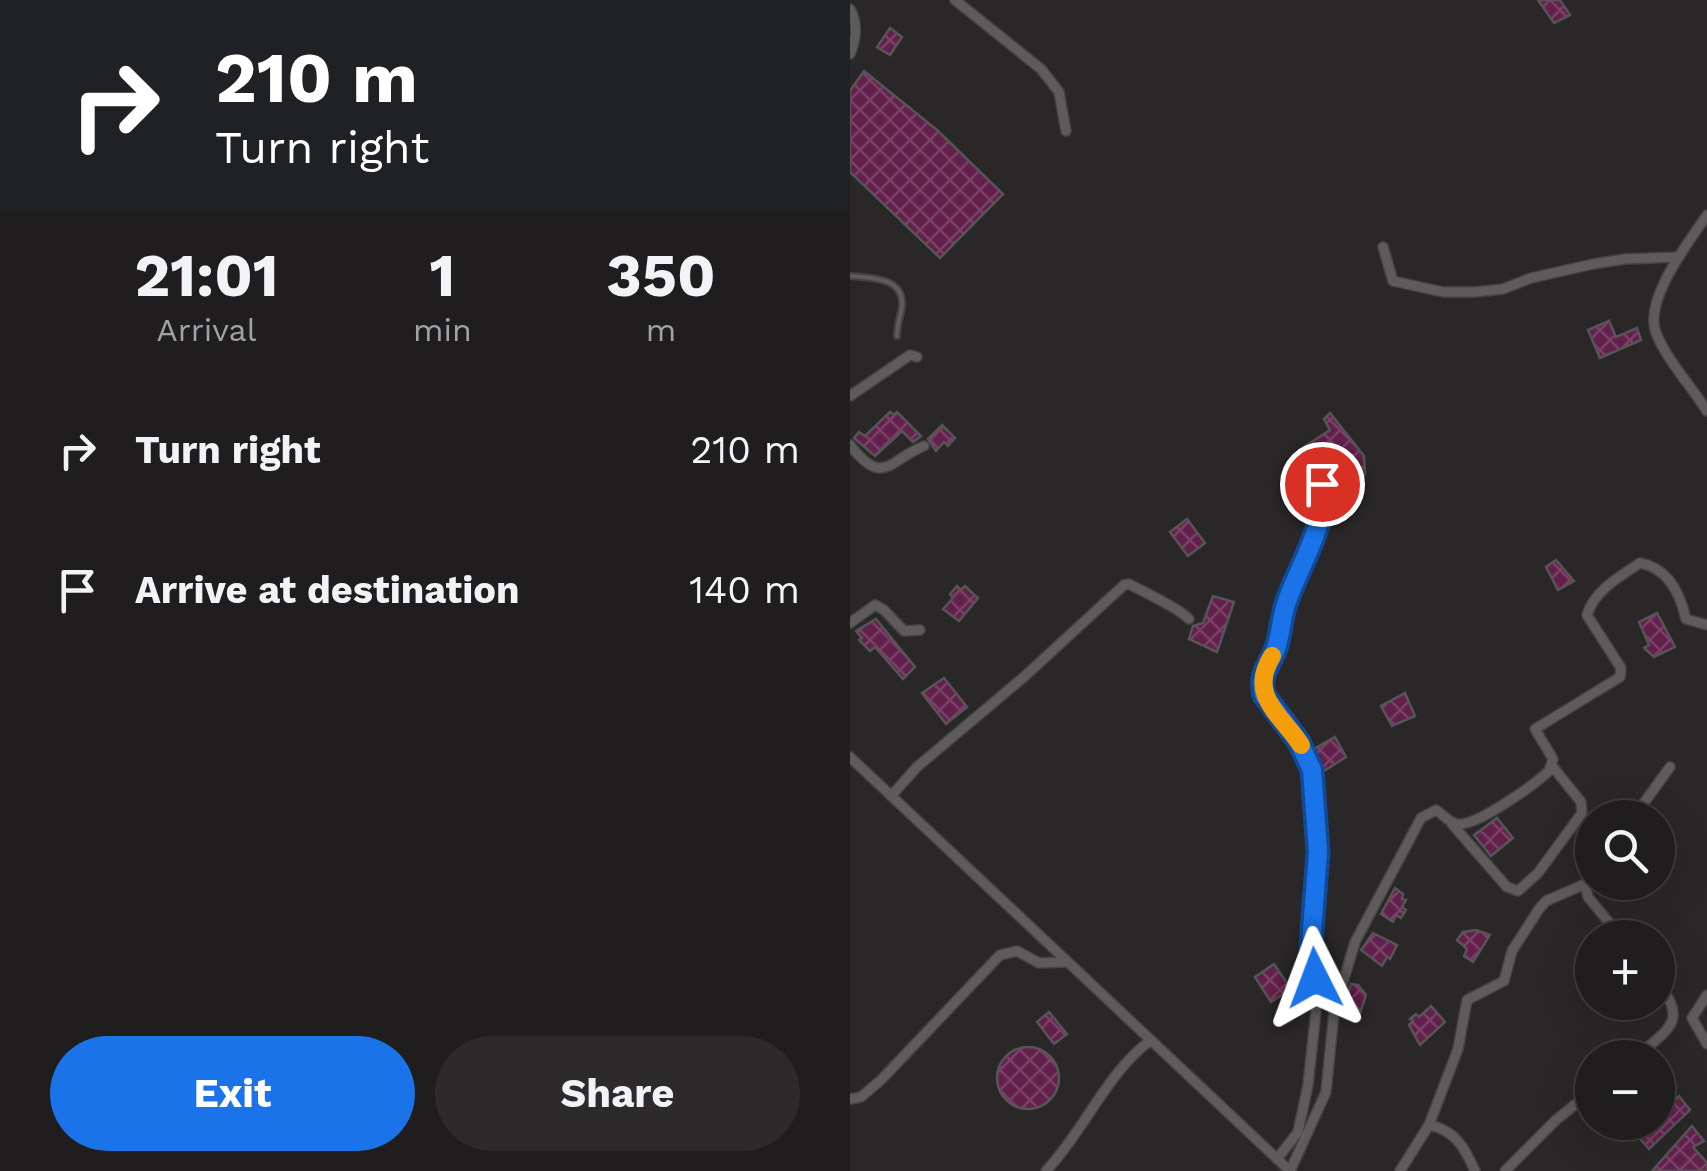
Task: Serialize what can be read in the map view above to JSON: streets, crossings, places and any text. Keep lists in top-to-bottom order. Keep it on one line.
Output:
{"page":{"turn":["210 m","Turn right"],"eta":["21:01","Arrival","1","min","350","m"],"list":[{"name":"Turn right","value":"210 m"},{"name":"Arrive at destination","value":"140 m"}],"map_buttons":["+","−"],"buttons":["Exit","Share"]}}
